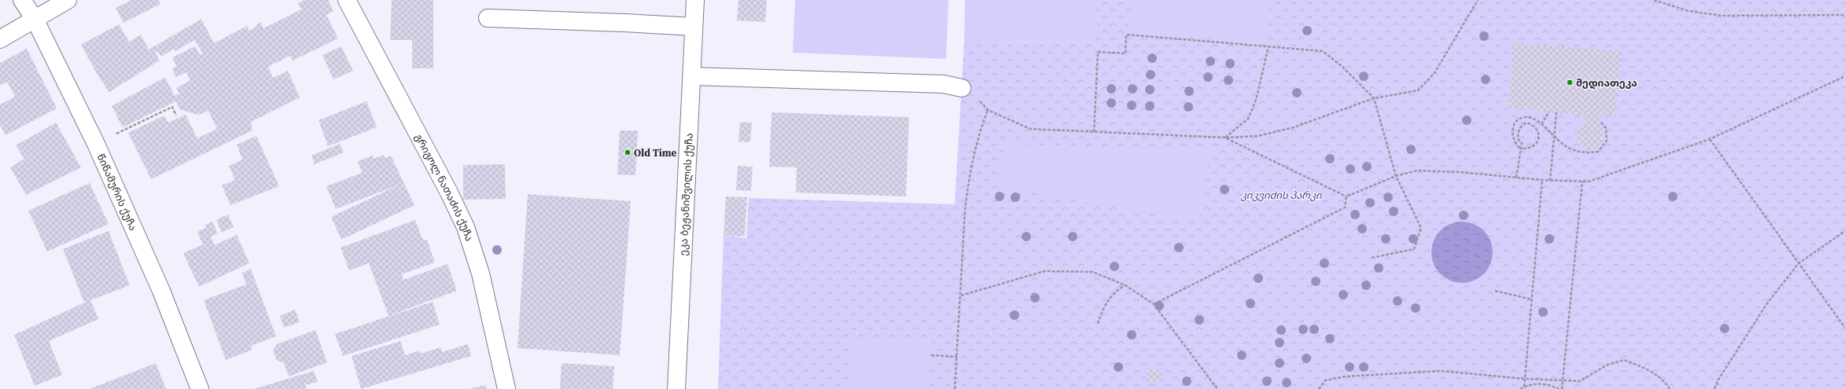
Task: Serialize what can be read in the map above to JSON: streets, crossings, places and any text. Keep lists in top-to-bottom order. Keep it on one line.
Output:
{"streets":{"street":["გრიგოლ ნათაძის ქუჩა","წიწამურის ქუჩა","ეკა ბეჟანიშვილის ქუჩა"]},"parks":["კიკვიძის პარკი"],"places":["მედიათეკა","Old Time"]}
